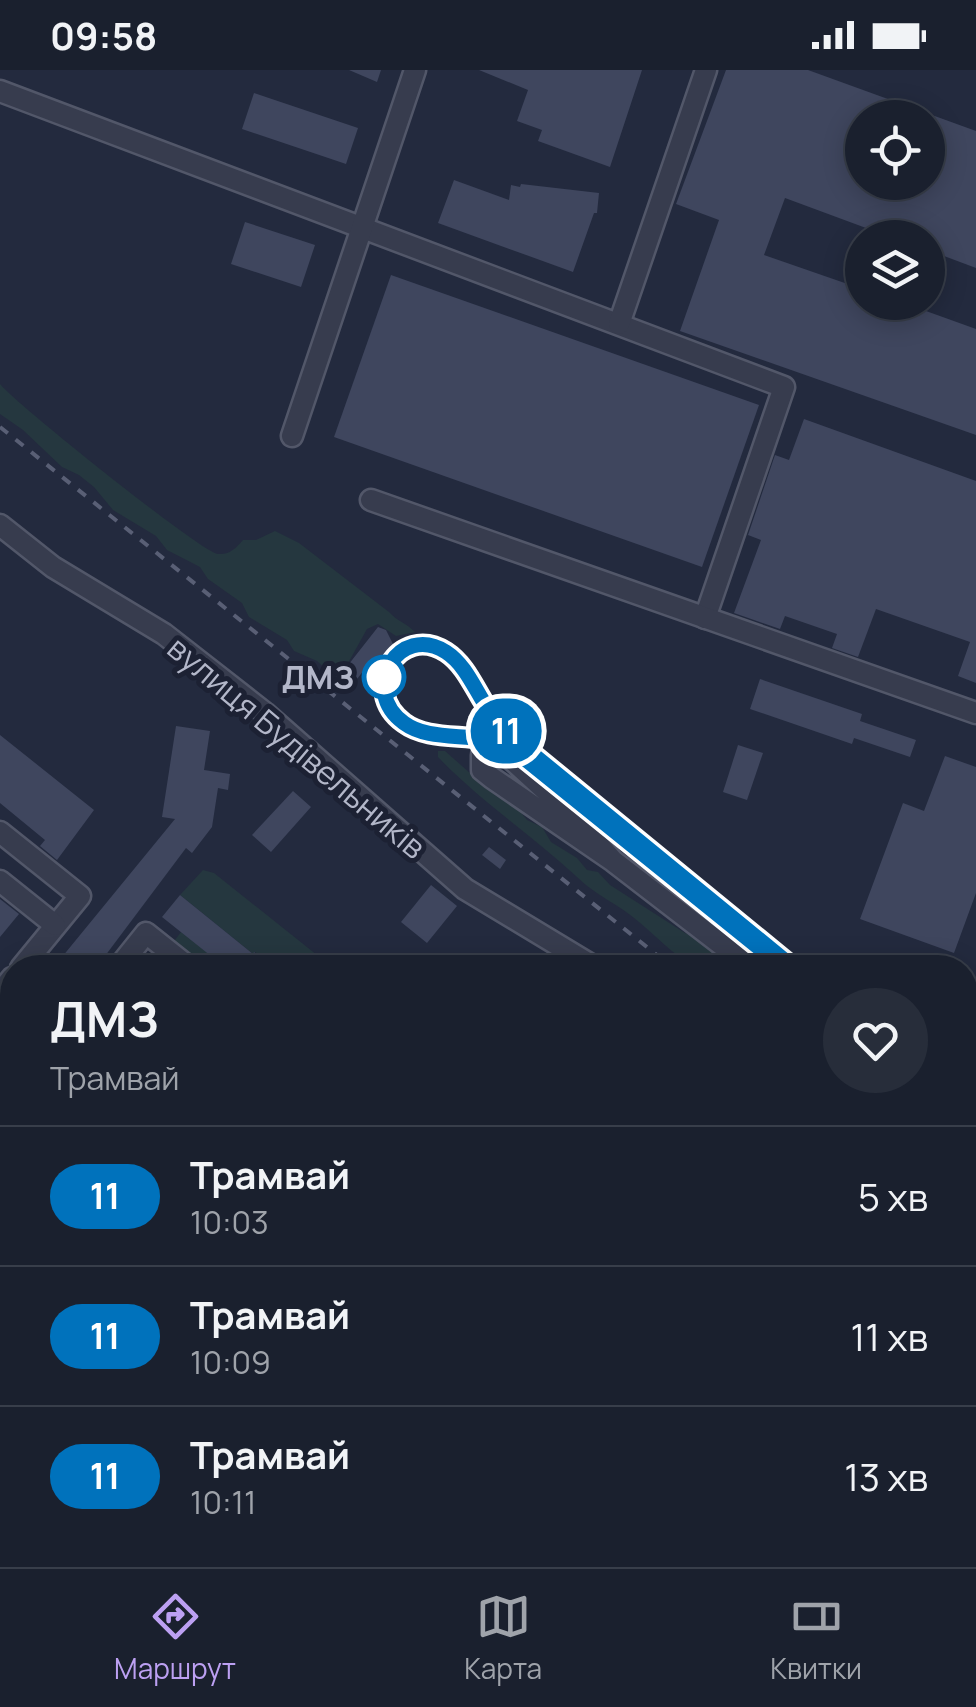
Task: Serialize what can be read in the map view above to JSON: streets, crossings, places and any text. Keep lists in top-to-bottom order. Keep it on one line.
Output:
{"streets":{"street":["вулиця Будівельників"]},"places":["ДМЗ"],"lines":["tram line 11"],"page":{"status":"09:58","on_map":"11","heading":["ДМЗ","Трамвай"],"list":[{"mark":"11","name":"Трамвай","note":"10:03","value":"5 хв"},{"mark":"11","name":"Трамвай","note":"10:09","value":"11 хв"},{"mark":"11","name":"Трамвай","note":"10:11","value":"13 хв"}],"tabs":["Маршрут","Карта","Квитки"]}}
